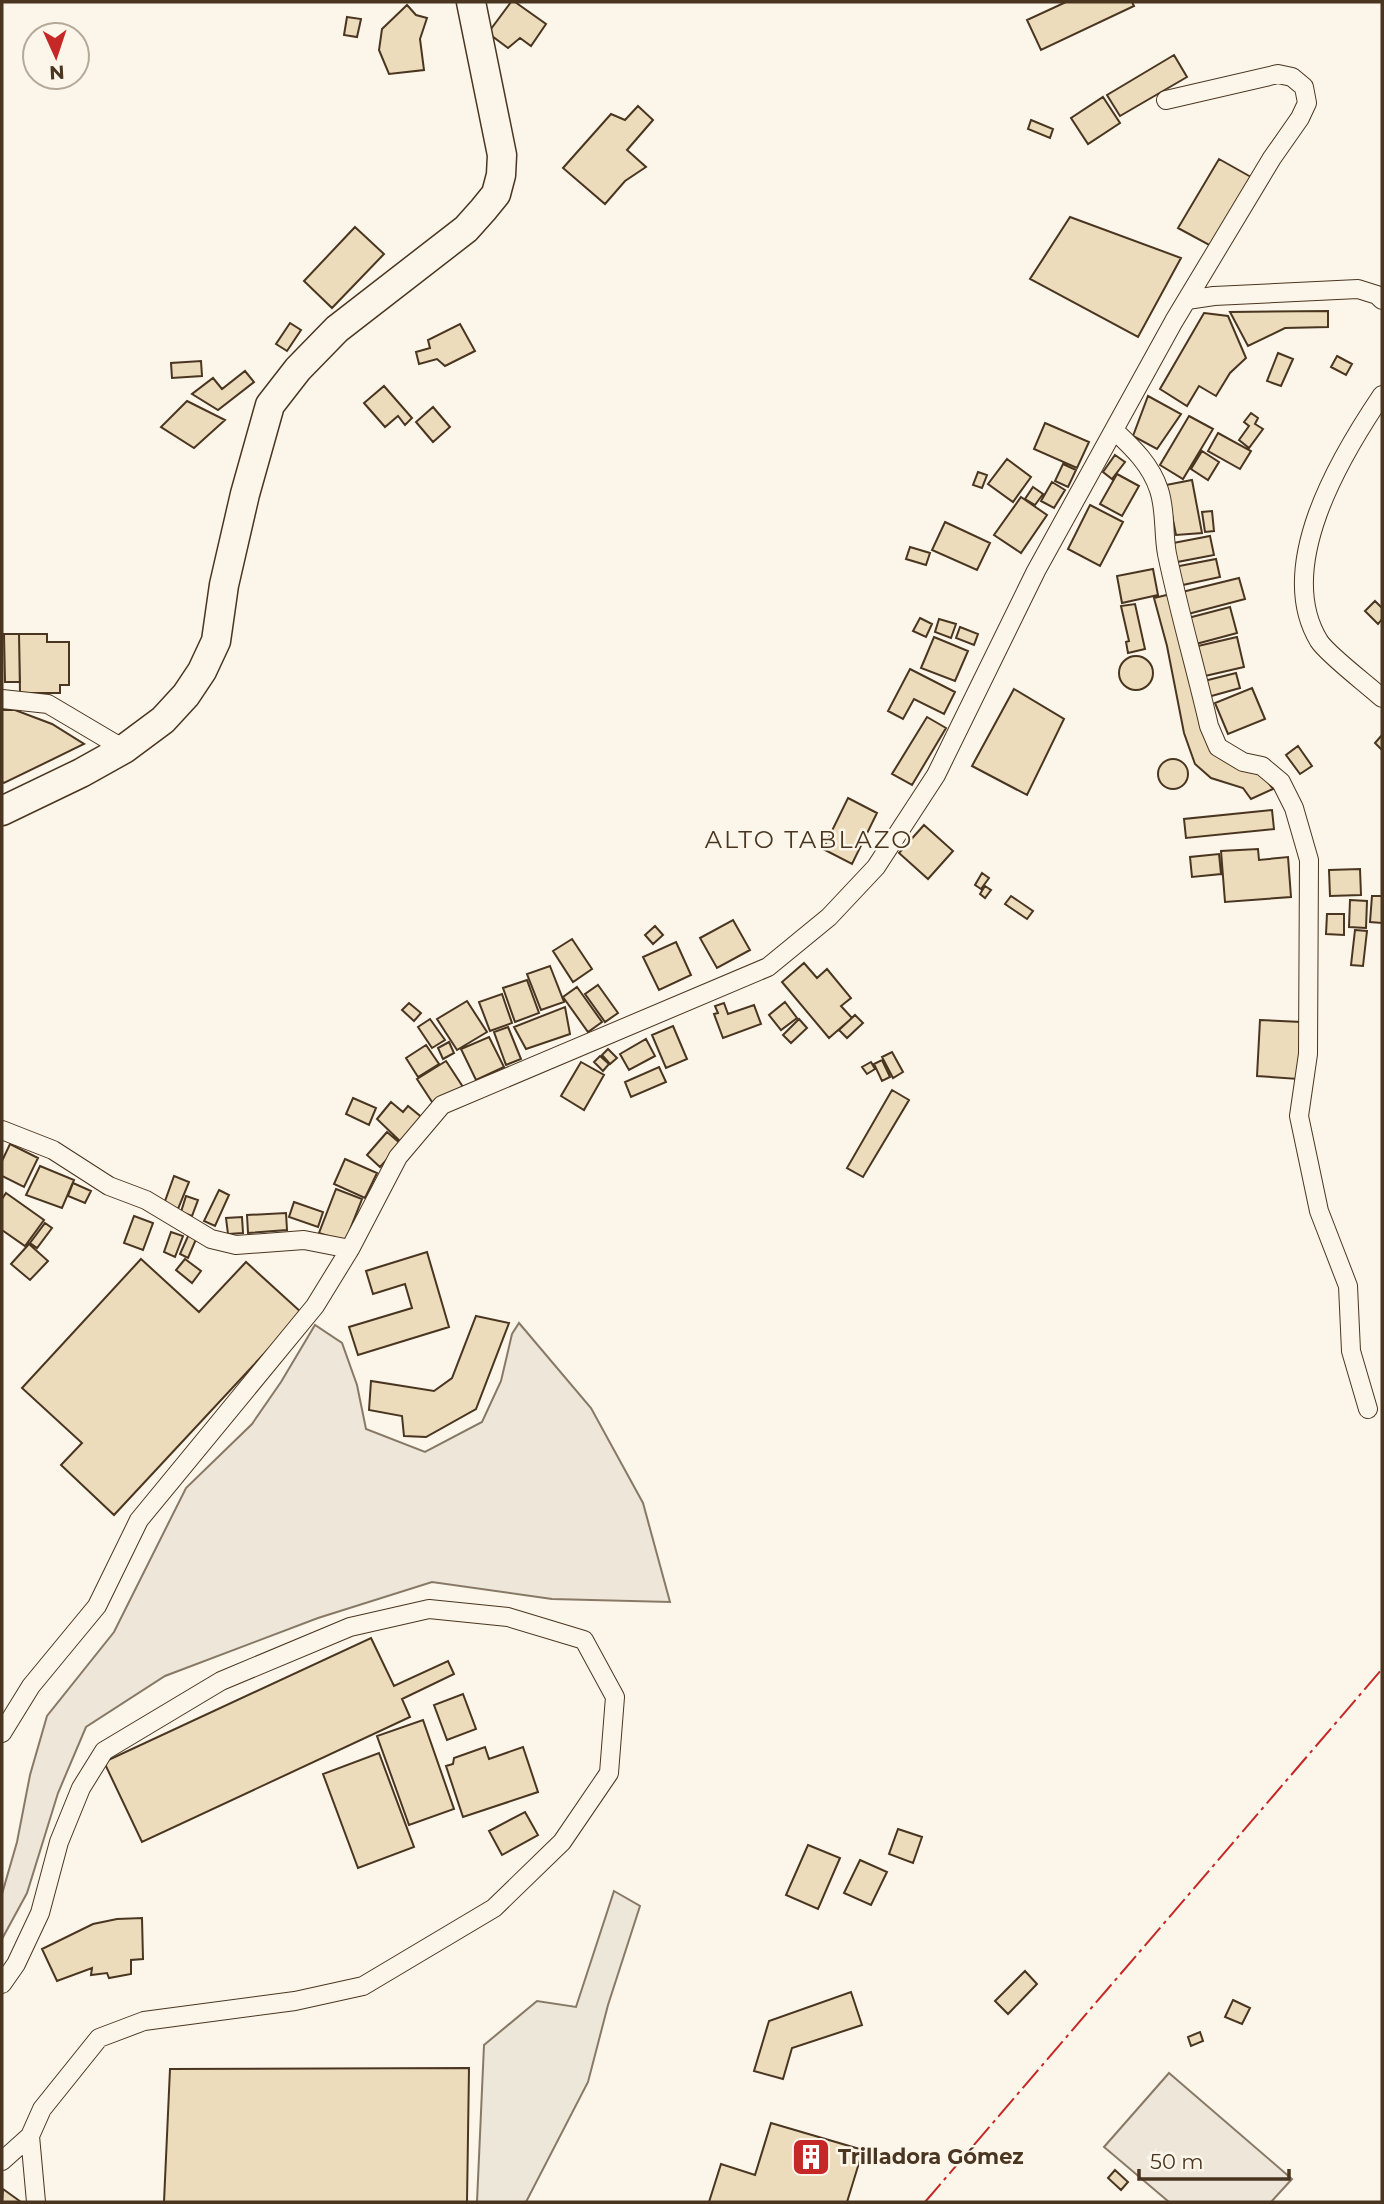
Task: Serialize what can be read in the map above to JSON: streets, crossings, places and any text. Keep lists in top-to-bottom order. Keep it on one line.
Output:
{"districts":["ALTO TABLAZO"],"places":{"building":["Trilladora Gómez"]},"scale_bar":"50 m","north":"bottom"}
